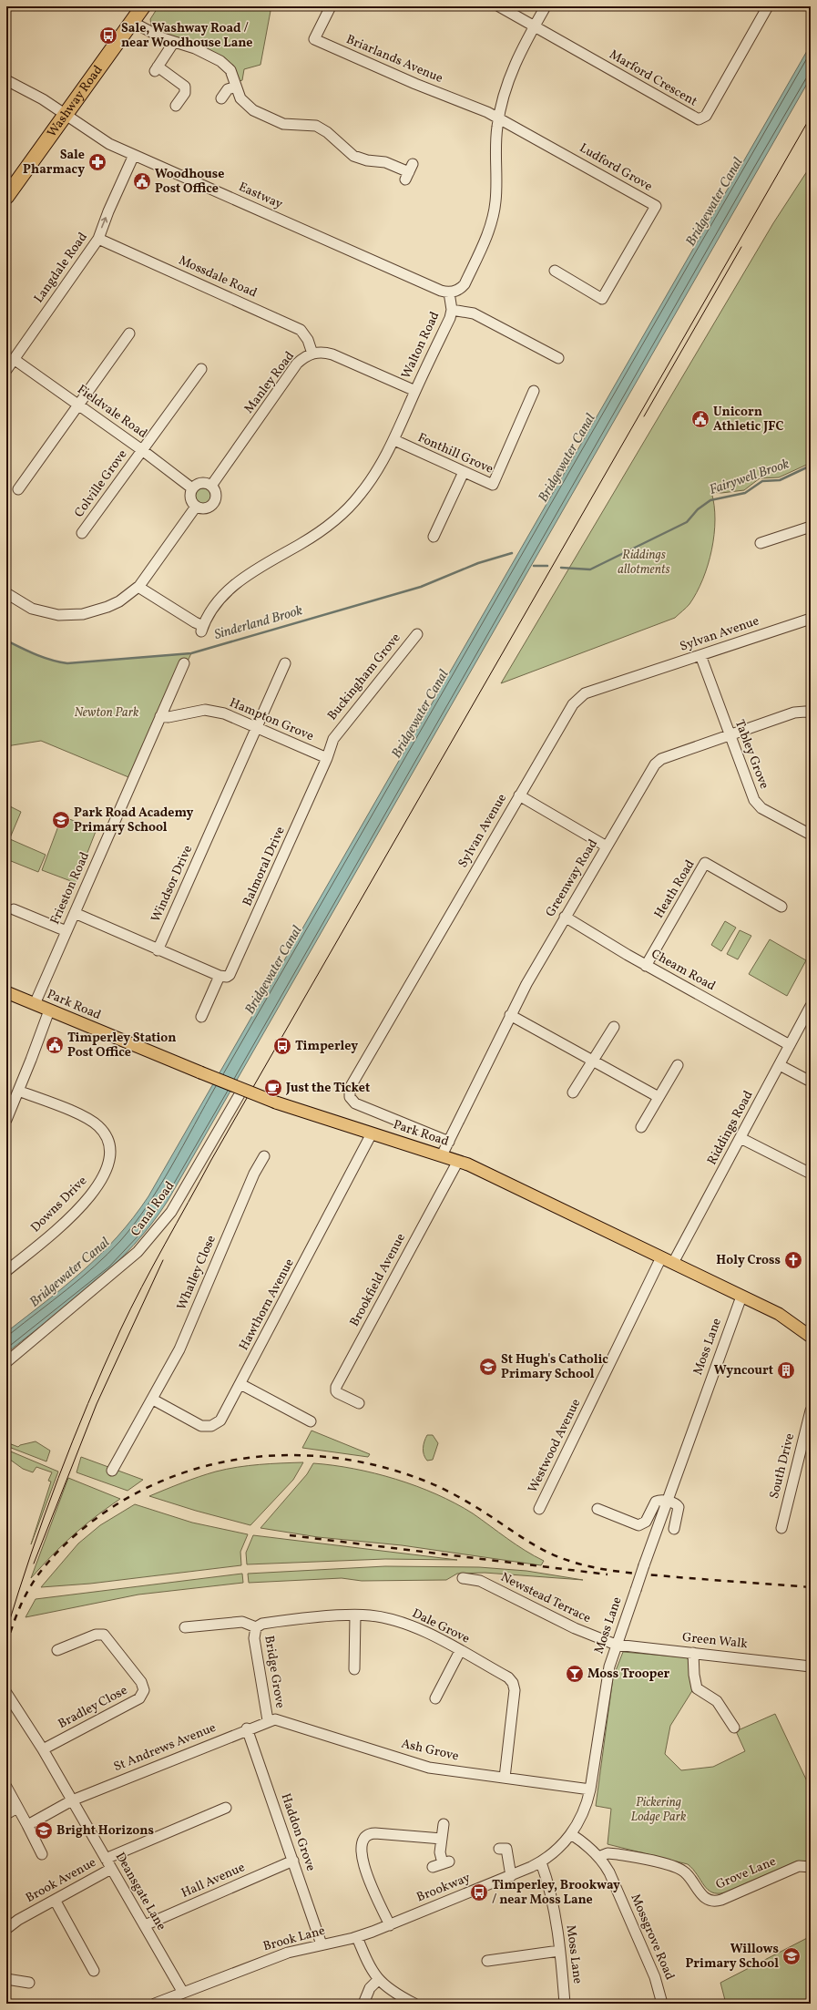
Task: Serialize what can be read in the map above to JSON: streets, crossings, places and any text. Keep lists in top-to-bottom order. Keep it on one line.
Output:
{"streets":{"highway":["Washway Road"],"main road":["Park Road"],"street":["Briarlands Avenue","Marford Crescent","Ludford Grove","Eastway","Langdale Road","Mossdale Road","Walton Road","Manley Road","Fieldvale Road","Fonthill Grove","Colville Grove","Sylvan Avenue","Buckingham Grove","Hampton Grove","Tabley Grove","Balmoral Drive","Greenway Road","Windsor Drive","Frieston Road","Heath Road","Cheam Road","Riddings Road","Downs Drive","Canal Road","Whalley Close","Brookfield Avenue","Hawthorn Avenue","Moss Lane","Westwood Avenue","South Drive","Newstead Terrace","Dale Grove","Green Walk","Bridge Grove","Bradley Close","St Andrews Avenue","Ash Grove","Haddon Grove","Grove Lane","Brook Avenue","Hall Avenue","Brookway","Deansgate Lane","Mossgrove Road","Brook Lane"]},"crossings":[["Briarlands Avenue","Ludford Grove"],["Washway Road","Eastway"],["Eastway","Langdale Road"],["Eastway","Walton Road"],["Langdale Road","Mossdale Road"],["Langdale Road","Fieldvale Road"],["Mossdale Road","Manley Road"],["Walton Road","Manley Road"],["Walton Road","Fonthill Grove"],["Manley Road","Fieldvale Road"],["Fieldvale Road","Colville Grove"],["Sylvan Avenue","Tabley Grove"],["Sylvan Avenue","Greenway Road"],["Buckingham Grove","Hampton Grove"],["Buckingham Grove","Balmoral Drive"],["Hampton Grove","Balmoral Drive"],["Hampton Grove","Windsor Drive"],["Hampton Grove","Frieston Road"],["Tabley Grove","Greenway Road"],["Greenway Road","Cheam Road"],["Greenway Road","Park Road"],["Frieston Road","Park Road"],["Heath Road","Cheam Road"],["Cheam Road","Riddings Road"],["Park Road","Riddings Road"],["Park Road","Canal Road"],["Park Road","Brookfield Avenue"],["Park Road","Hawthorn Avenue"],["Park Road","Moss Lane"],["Park Road","Westwood Avenue"],["Whalley Close","Hawthorn Avenue"],["Moss Lane","Newstead Terrace"],["Moss Lane","Green Walk"],["Moss Lane","Ash Grove"],["Moss Lane","Brookway"],["Moss Lane","Mossgrove Road"],["Newstead Terrace","Green Walk"],["Dale Grove","Bridge Grove"],["Dale Grove","Ash Grove"],["Bridge Grove","St Andrews Avenue"],["Bridge Grove","Ash Grove"],["Bradley Close","Deansgate Lane"],["St Andrews Avenue","Ash Grove"],["St Andrews Avenue","Haddon Grove"],["St Andrews Avenue","Deansgate Lane"],["Haddon Grove","Hall Avenue"],["Haddon Grove","Brook Lane"],["Grove Lane","Mossgrove Road"],["Brook Avenue","Deansgate Lane"],["Hall Avenue","Deansgate Lane"],["Brookway","Brook Lane"],["Deansgate Lane","Brook Lane"]],"one_way":["Langdale Road"],"water":["Bridgewater Canal","Fairywell Brook","Sinderland Brook"],"parks":["Riddings allotments","Newton Park","Pickering Lodge Park"],"places":{"bus stop":["Sale, Washway Road / near Woodhouse Lane","Timperley","Timperley, Brookway / near Moss Lane"],"pharmacy":["Sale Pharmacy"],"public building":["Woodhouse Post Office","Unicorn Athletic JFC","Timperley Station Post Office"],"school or university":["Park Road Academy Primary School","St Hugh's Catholic Primary School","Bright Horizons","Willows Primary School"],"cafe":["Just the Ticket"],"church":["Holy Cross"],"building":["Wyncourt"],"bar":["Moss Trooper"]}}
